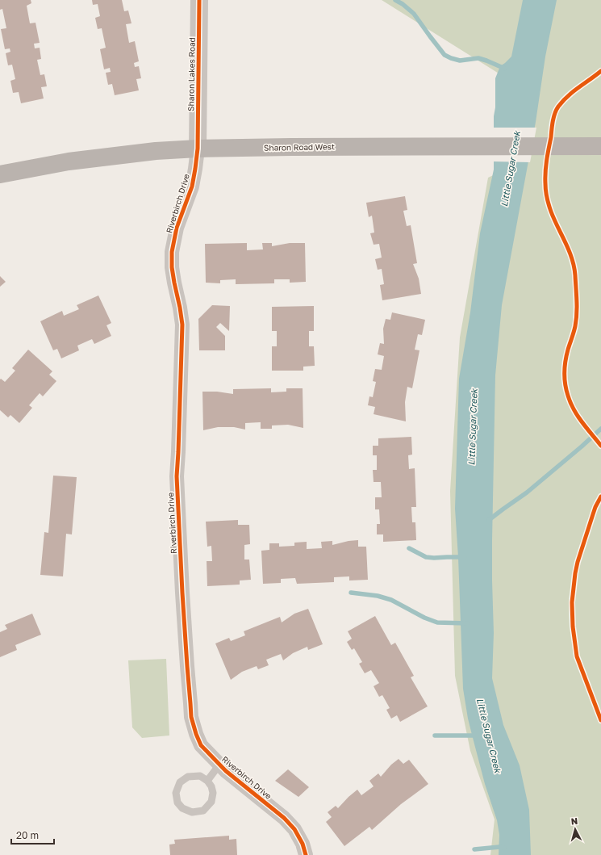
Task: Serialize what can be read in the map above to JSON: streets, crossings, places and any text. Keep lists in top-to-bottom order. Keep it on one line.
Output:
{"streets":{"main road":["Sharon Road West"],"street":["Sharon Lakes Road","Riverbirch Drive"]},"crossings":[["Sharon Lakes Road","Sharon Road West"],["Sharon Lakes Road","Riverbirch Drive"],["Sharon Road West","Riverbirch Drive"]],"water":["Little Sugar Creek"],"scale_bar":"20 m","north":"top"}
